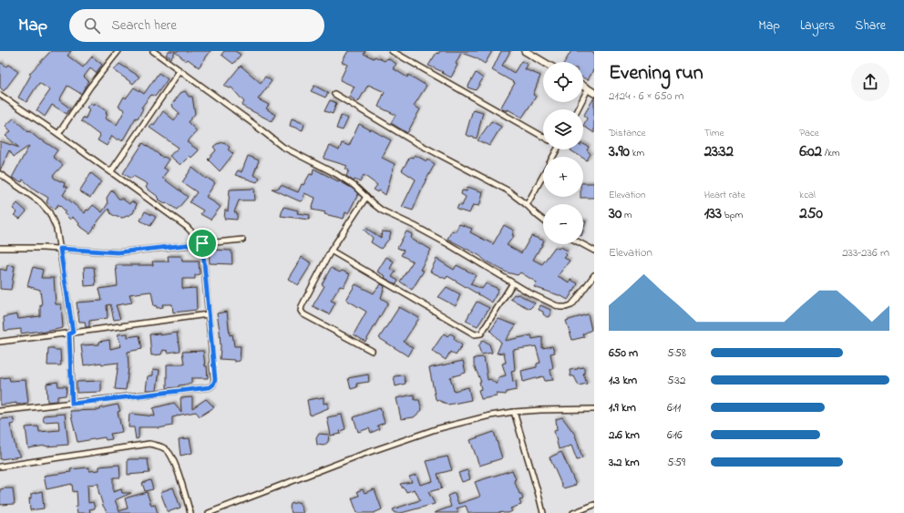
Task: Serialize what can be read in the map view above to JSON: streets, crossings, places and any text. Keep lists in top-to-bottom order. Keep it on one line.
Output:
{"page":{"header":"Map","search":"Search here","nav":["Map","Layers","Share"],"heading":["Evening run","21:24 · 6 × 650 m"],"map_buttons":["+","−"],"stats":[["Distance","3.90 km"],["Time","23:32"],["Pace","6:02 /km"],["Elevation","30 m"],["Heart rate","133 bpm"],["kcal","250"]],"chart":["Elevation","233–236 m"],"list":[{"name":"650 m","note":"5:58"},{"name":"1.3 km","note":"5:32"},{"name":"1.9 km","note":"6:11"},{"name":"2.6 km","note":"6:16"},{"name":"3.2 km","note":"5:59"}]}}
